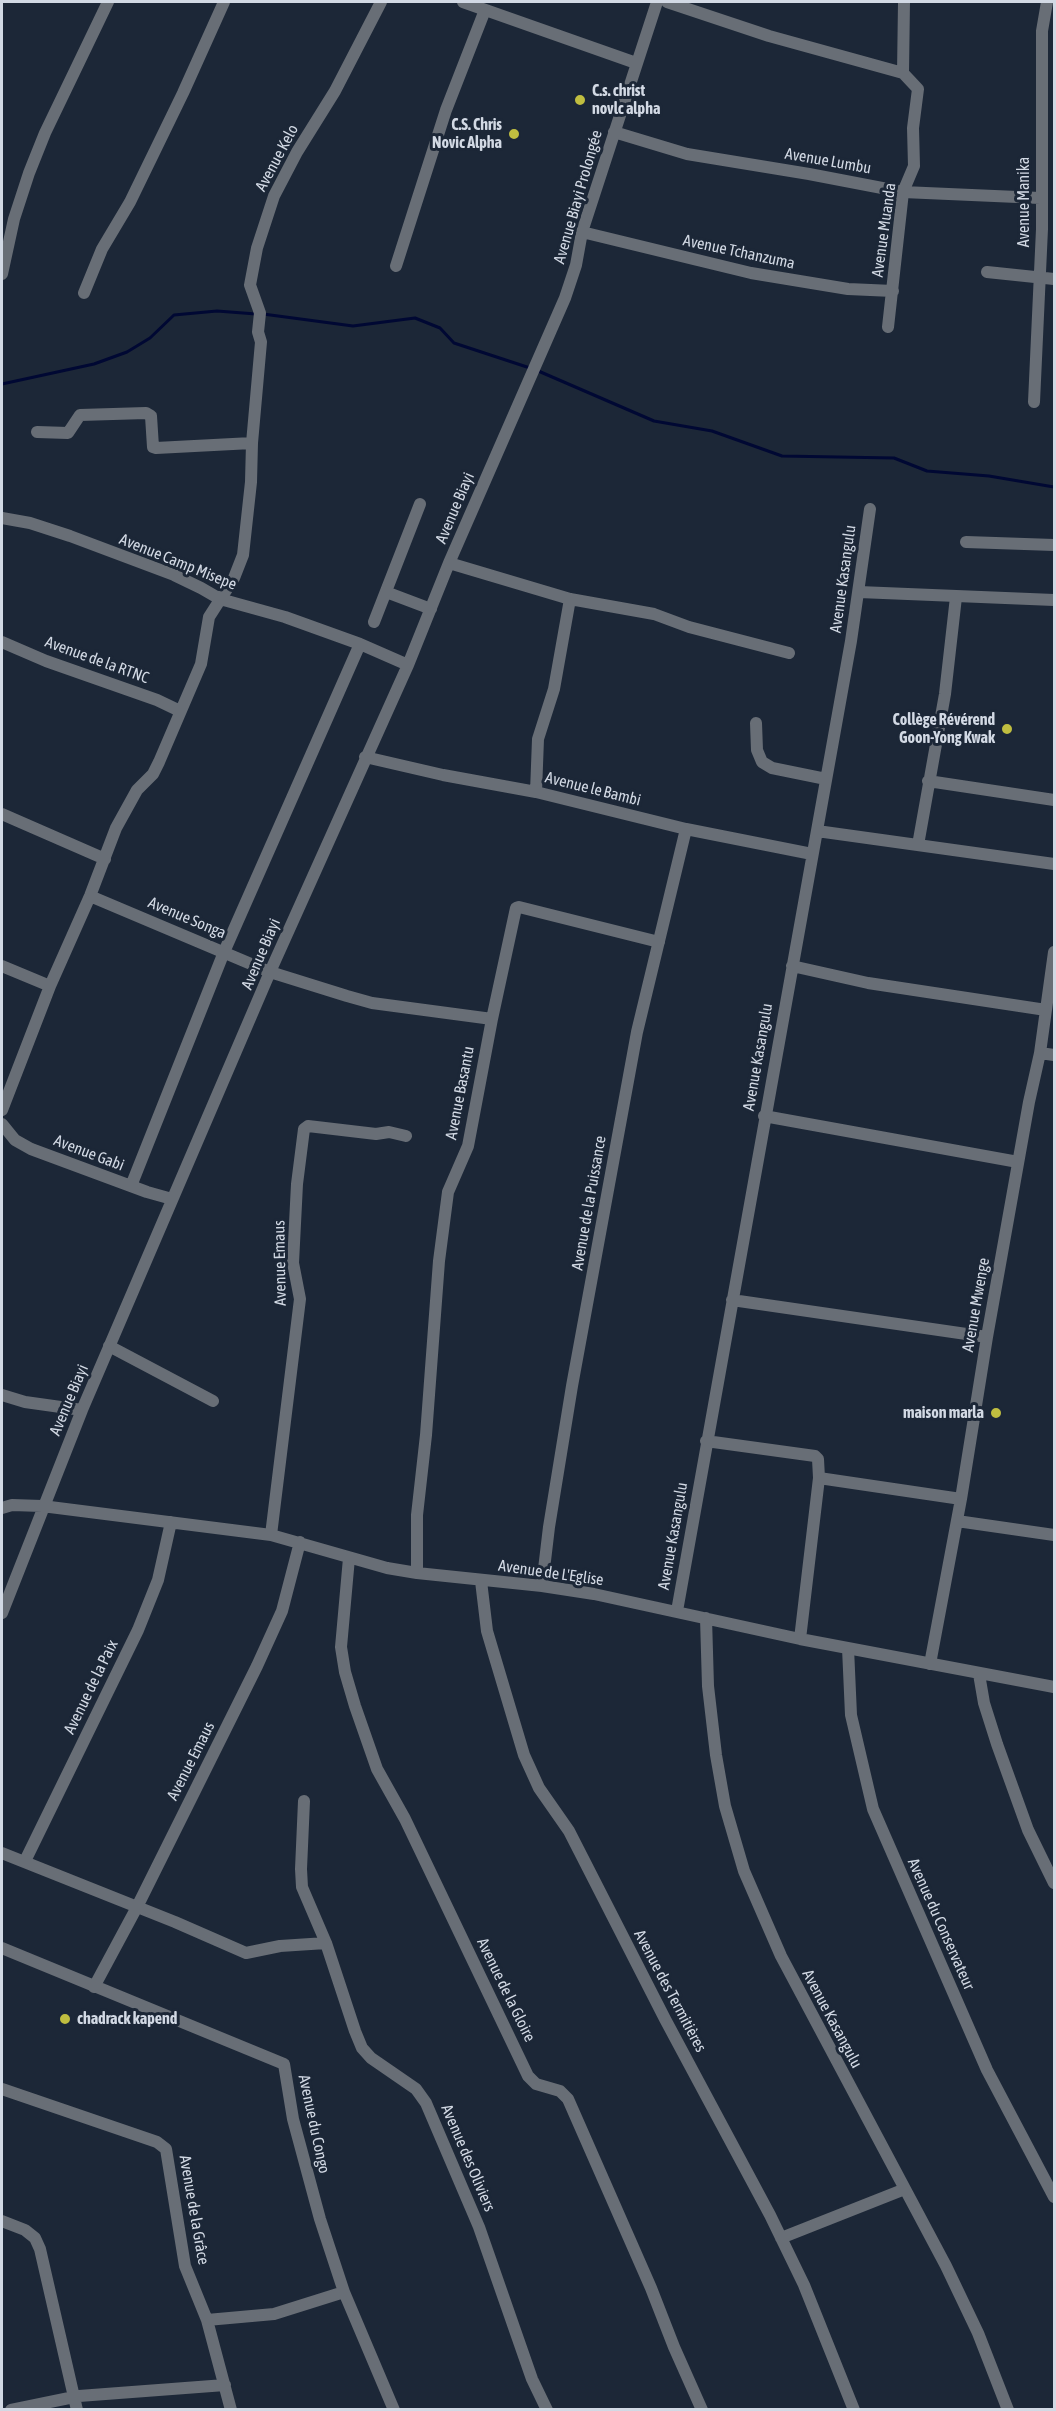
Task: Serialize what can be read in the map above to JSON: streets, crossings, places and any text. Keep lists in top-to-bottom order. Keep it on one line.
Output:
{"streets":{"street":["Avenue Kelo","Avenue Lumbu","Avenue Biayi Prolongée","Avenue Manika","Avenue Muanda","Avenue Tchanzuma","Avenue Biayi","Avenue Camp Misepe","Avenue Kasangulu","Avenue de la RTNC","Avenue le Bambi","Avenue Songa","Avenue Basantu","Avenue Gabi","Avenue de la Puissance","Avenue Emaus","Avenue Mwenge","Avenue de L'Eglise","Avenue de la Paix","Avenue du Conservateur","Avenue de la Gloire","Avenue des Termitières","Avenue du Congo","Avenue des Oliviers","Avenue de la Grâce"]},"crossings":[["Avenue Kelo","Avenue Camp Misepe"],["Avenue Kelo","Avenue de la RTNC"],["Avenue Kelo","Avenue Songa"],["Avenue Lumbu","Avenue Biayi Prolongée"],["Avenue Lumbu","Avenue Manika"],["Avenue Lumbu","Avenue Muanda"],["Avenue Biayi Prolongée","Avenue Tchanzuma"],["Avenue Biayi Prolongée","Avenue Biayi"],["Avenue Muanda","Avenue Tchanzuma"],["Avenue Biayi","Avenue Camp Misepe"],["Avenue Biayi","Avenue le Bambi"],["Avenue Biayi","Avenue Songa"],["Avenue Biayi","Avenue Gabi"],["Avenue Biayi","Avenue de L'Eglise"],["Avenue Kasangulu","Avenue le Bambi"],["Avenue Kasangulu","Avenue de L'Eglise"],["Avenue le Bambi","Avenue de la Puissance"],["Avenue Songa","Avenue Basantu"],["Avenue Basantu","Avenue de la Puissance"],["Avenue Basantu","Avenue de L'Eglise"],["Avenue de la Puissance","Avenue de L'Eglise"],["Avenue Emaus","Avenue de L'Eglise"],["Avenue Emaus","Avenue du Congo"],["Avenue Mwenge","Avenue de L'Eglise"],["Avenue de L'Eglise","Avenue de la Paix"],["Avenue de L'Eglise","Avenue du Conservateur"],["Avenue de L'Eglise","Avenue de la Gloire"],["Avenue de L'Eglise","Avenue des Termitières"]],"places":["C.s. christ novlc alpha","C.S. Chris Novic Alpha","Collège Révérend Goon-Yong Kwak","maison marla","chadrack kapend"]}
